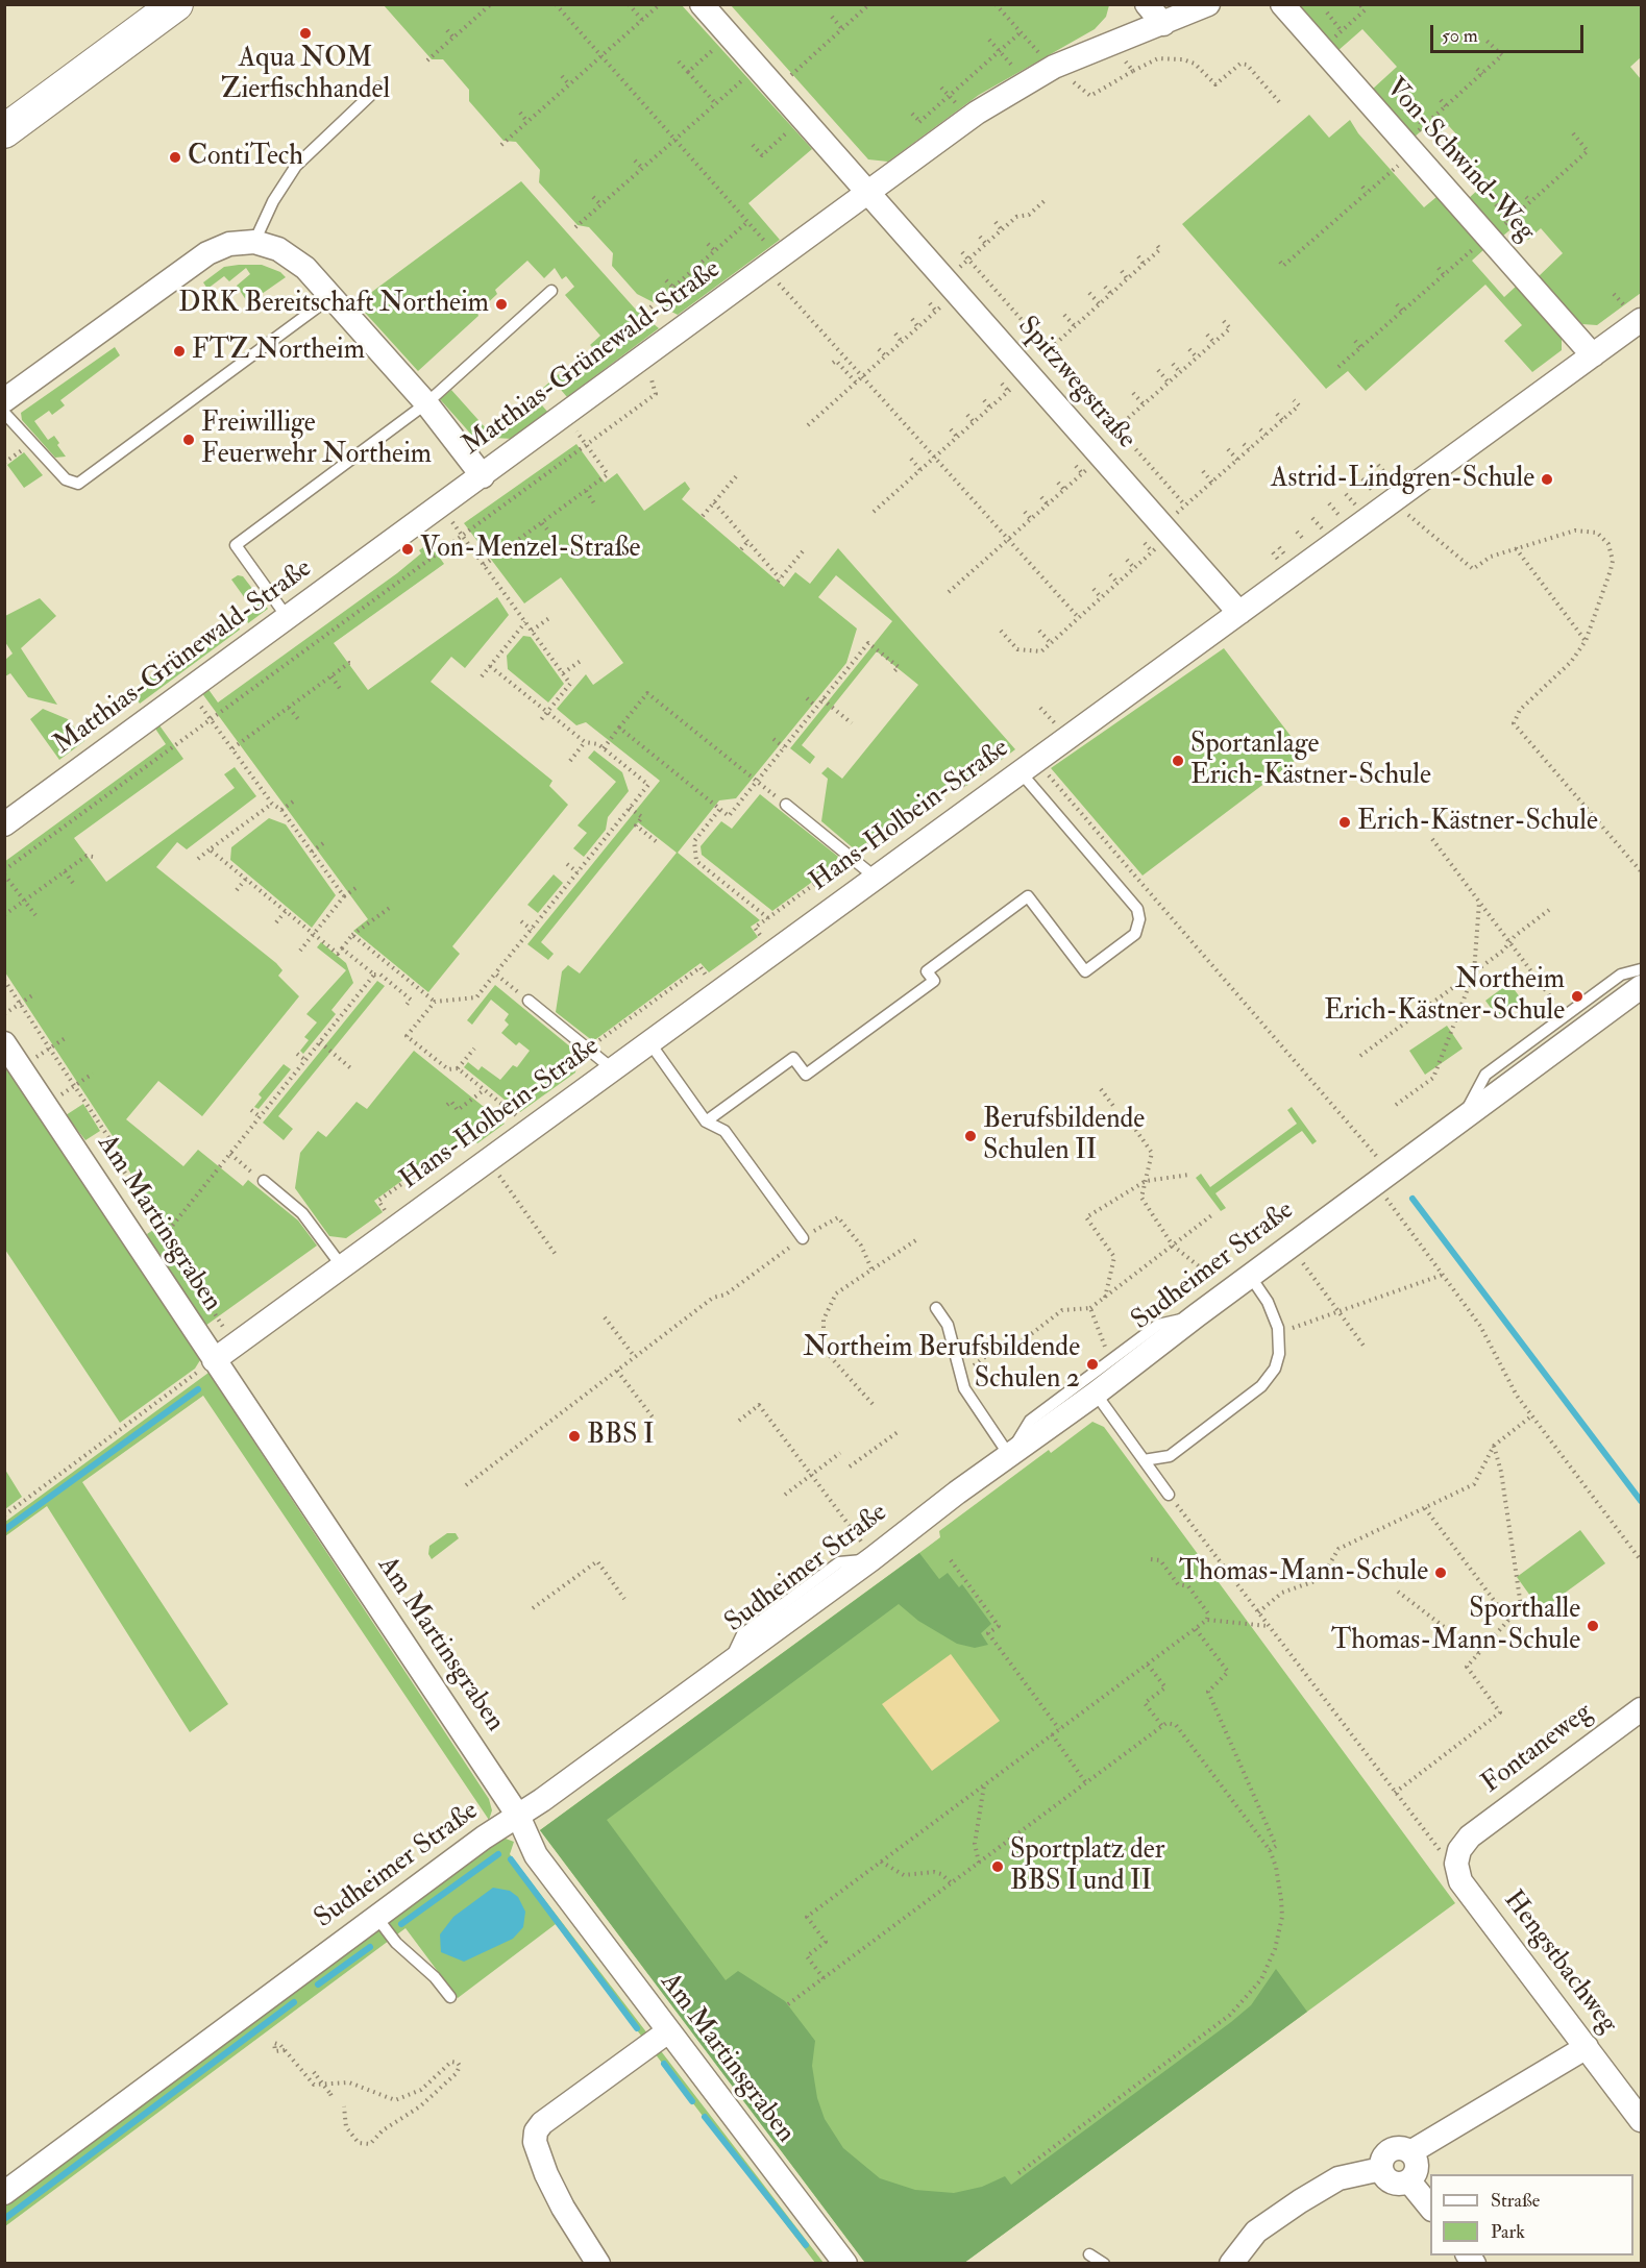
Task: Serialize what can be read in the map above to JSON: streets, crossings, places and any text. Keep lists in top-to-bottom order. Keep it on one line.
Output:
{"streets":{"street":["Von-Schwind-Weg","Matthias-Grünewald-Straße","Spitzwegstraße","Hans-Holbein-Straße","Am Martinsgraben","Sudheimer Straße","Fontaneweg","Hengstbachweg"]},"crossings":[["Von-Schwind-Weg","Hans-Holbein-Straße"],["Matthias-Grünewald-Straße","Spitzwegstraße"],["Spitzwegstraße","Hans-Holbein-Straße"],["Hans-Holbein-Straße","Am Martinsgraben"],["Am Martinsgraben","Sudheimer Straße"],["Fontaneweg","Hengstbachweg"]],"places":["Aqua NOM Zierfischhandel","ContiTech","DRK Bereitschaft Northeim","FTZ Northeim","Freiwillige Feuerwehr Northeim","Astrid-Lindgren-Schule","Von-Menzel-Straße","Sportanlage Erich-Kästner-Schule","Erich-Kästner-Schule","Northeim Erich-Kästner-Schule","Berufsbildende Schulen II","Northeim Berufsbildende Schulen 2","BBS I","Thomas-Mann-Schule","Sporthalle Thomas-Mann-Schule","Sportplatz der BBS I und II"],"legend":["Straße","Park"],"scale_bar":"50 m"}
